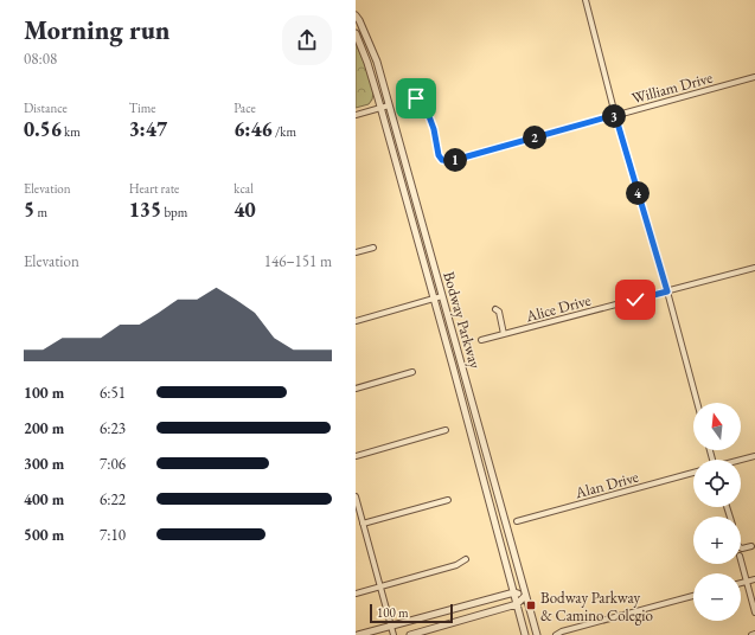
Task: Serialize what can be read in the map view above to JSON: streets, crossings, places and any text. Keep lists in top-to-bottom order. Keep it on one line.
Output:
{"streets":{"street":["William Drive","Alice Drive","Bodway Parkway","Alan Drive"]},"places":{"transit":["Bodway Parkway & Camino Colegio"]},"scale_bar":"100 m","north":"top","page":{"heading":["Morning run","08:08"],"stats":[["Distance","0.56 km"],["Time","3:47"],["Pace","6:46 /km"],["Elevation","5 m"],["Heart rate","135 bpm"],["kcal","40"]],"pins":["3","2","1","4"],"chart":["Elevation","146–151 m"],"list":[{"name":"100 m","note":"6:51"},{"name":"200 m","note":"6:23"},{"name":"300 m","note":"7:06"},{"name":"400 m","note":"6:22"},{"name":"500 m","note":"7:10"}],"map_buttons":["+","−"],"scale":"100 m"}}
